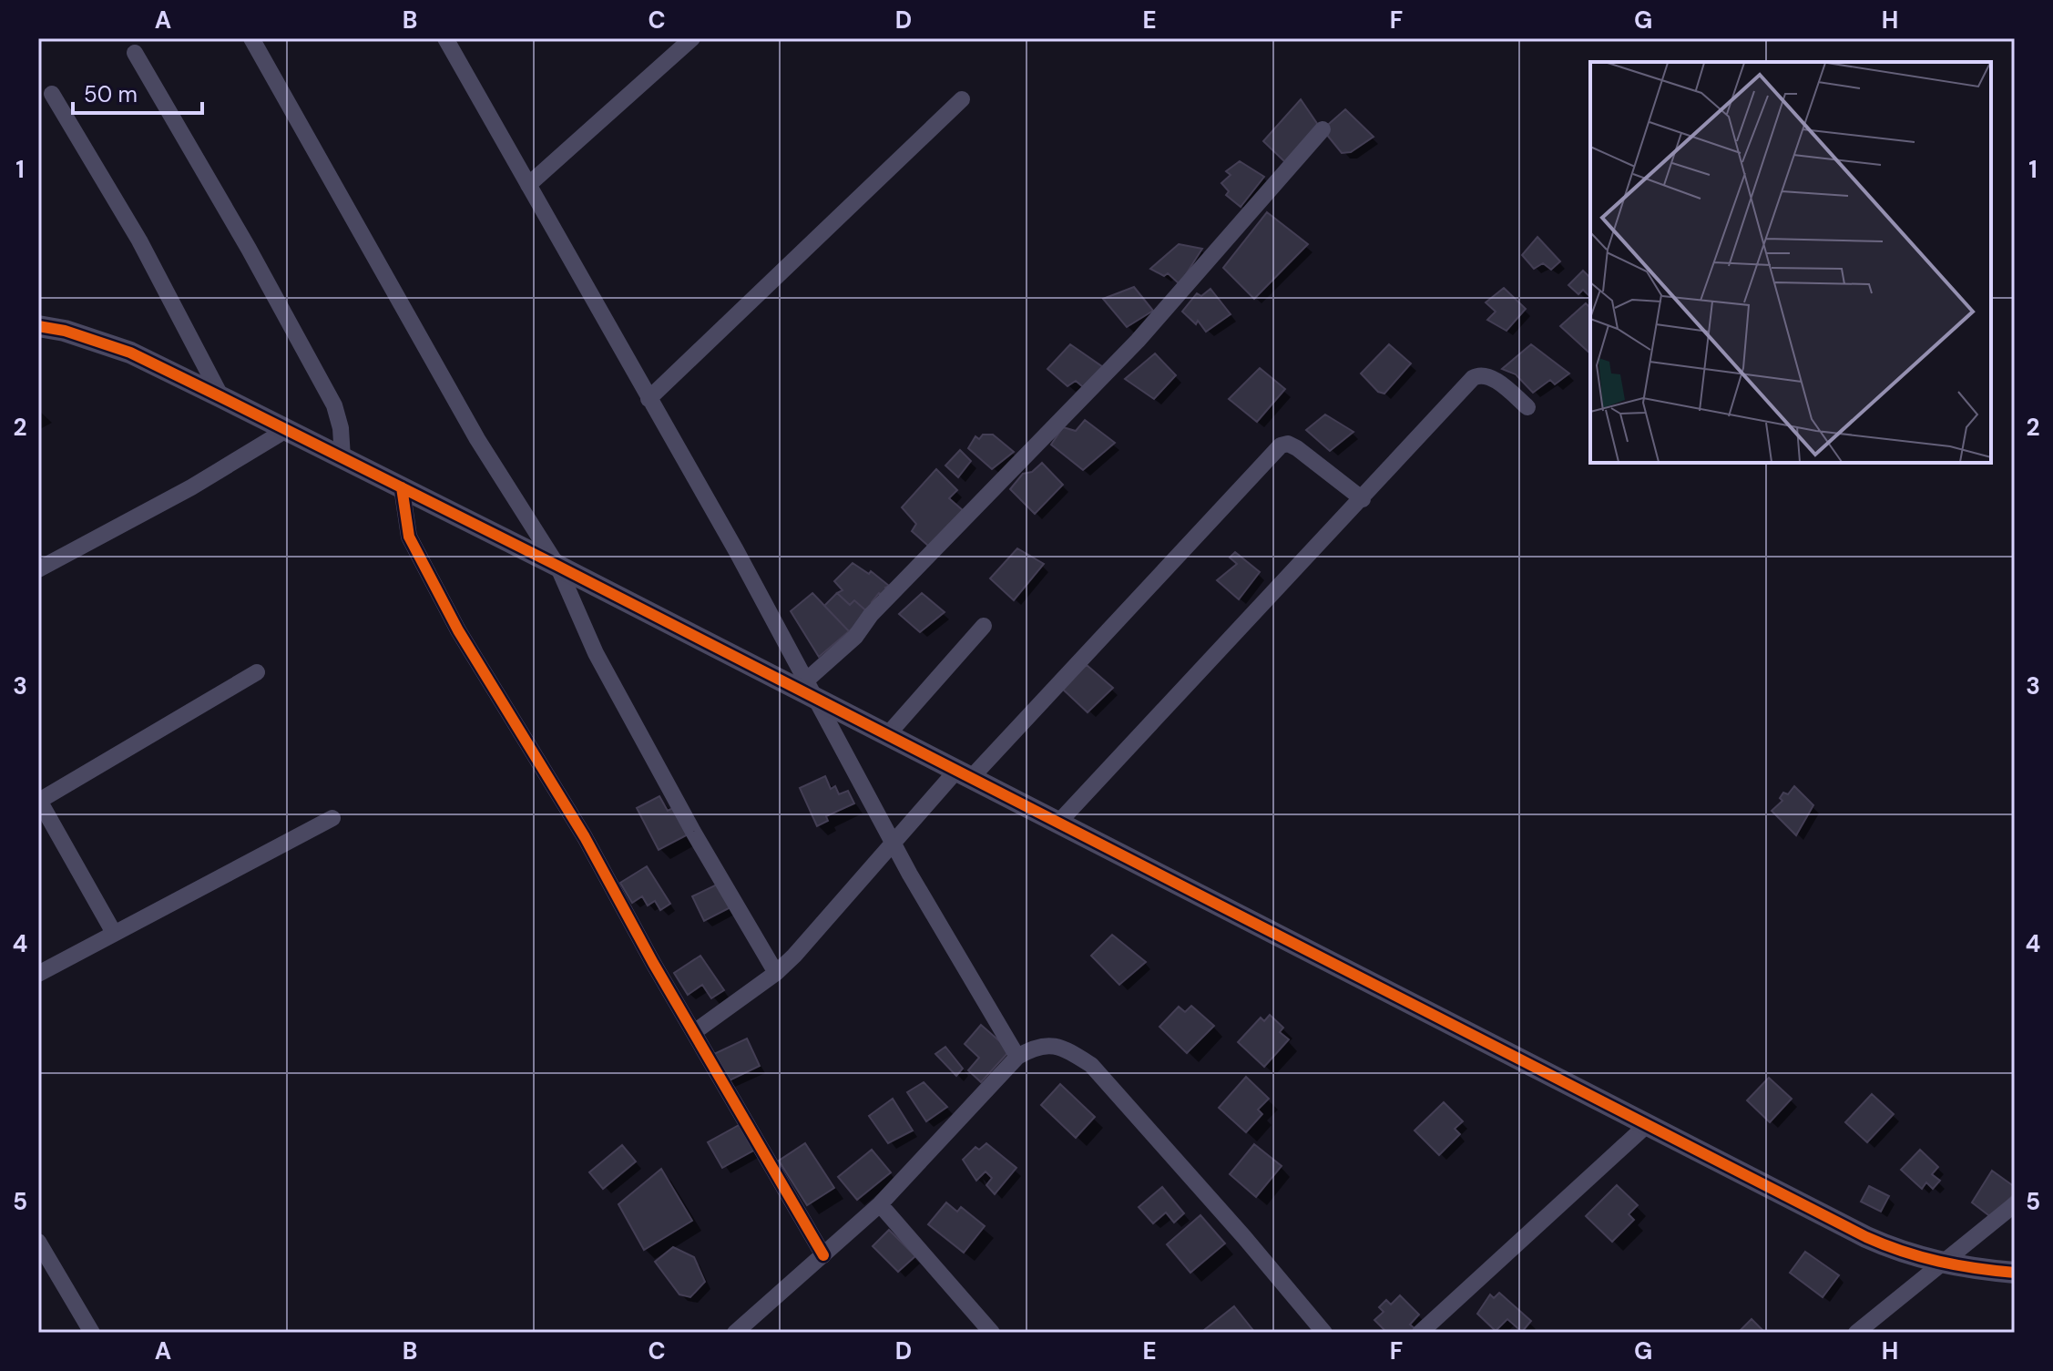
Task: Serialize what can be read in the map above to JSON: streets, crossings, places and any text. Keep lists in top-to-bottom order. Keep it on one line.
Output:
{"scale_bar":"50 m","grid":{"columns":["A","B","C","D","E","F","G","H"],"rows":["1","2","3","4","5"]}}
